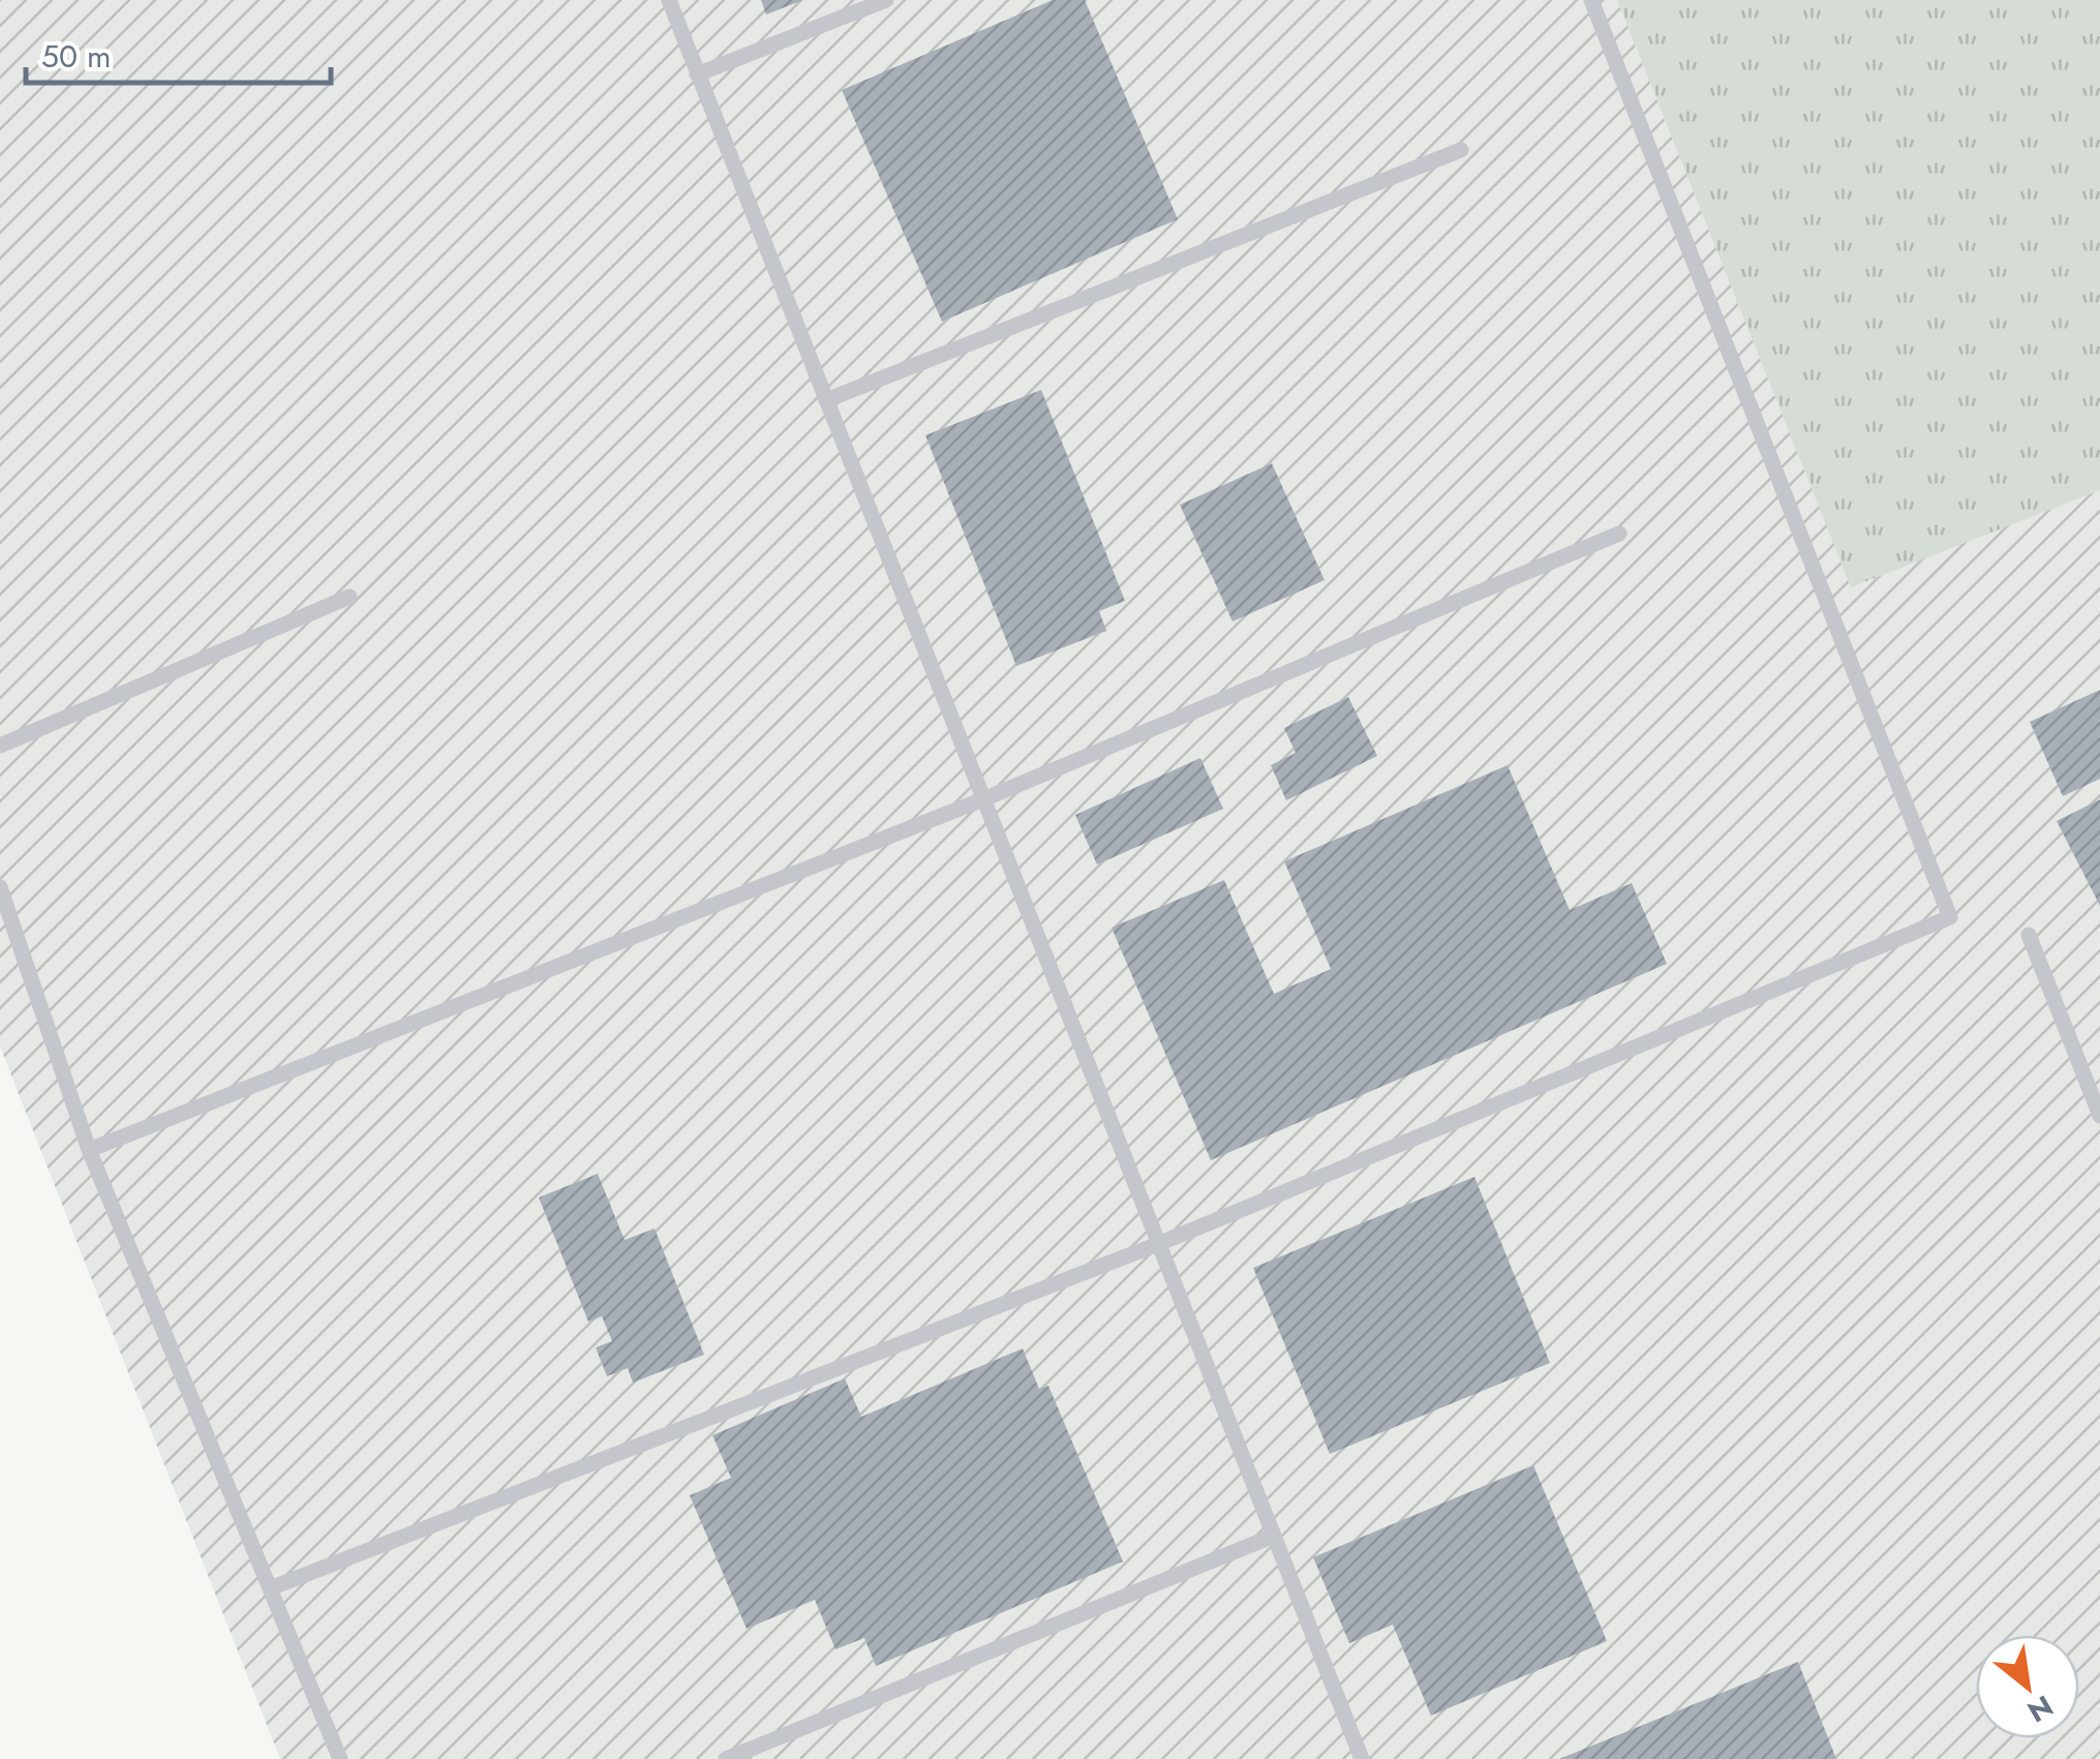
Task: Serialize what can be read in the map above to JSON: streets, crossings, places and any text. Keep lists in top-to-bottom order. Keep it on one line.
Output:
{"scale_bar":"50 m","north":"bottom right"}
